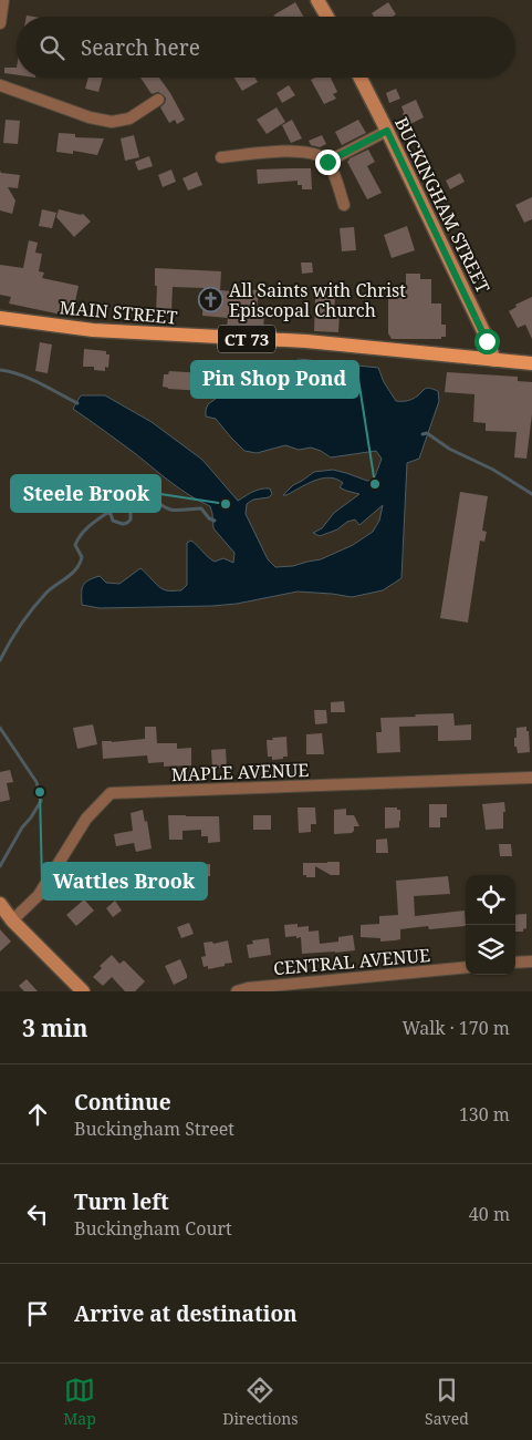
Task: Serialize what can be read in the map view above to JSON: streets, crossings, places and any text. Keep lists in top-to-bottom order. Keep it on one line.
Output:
{"streets":{"main road":["BUCKINGHAM STREET","MAIN STREET","CT 73"],"street":["MAPLE AVENUE","CENTRAL AVENUE"]},"crossings":[["BUCKINGHAM STREET","MAIN STREET"]],"places":{"church":["All Saints with Christ Episcopal Church"],"other":["Pin Shop Pond","Steele Brook","Wattles Brook"]},"page":{"search":"Search here","heading":["3 min","Walk · 170 m"],"list":[["Continue","Buckingham Street","130 m"],["Turn left","Buckingham Court","40 m"],"Arrive at destination"],"nav":["Map","Directions","Saved"]}}
